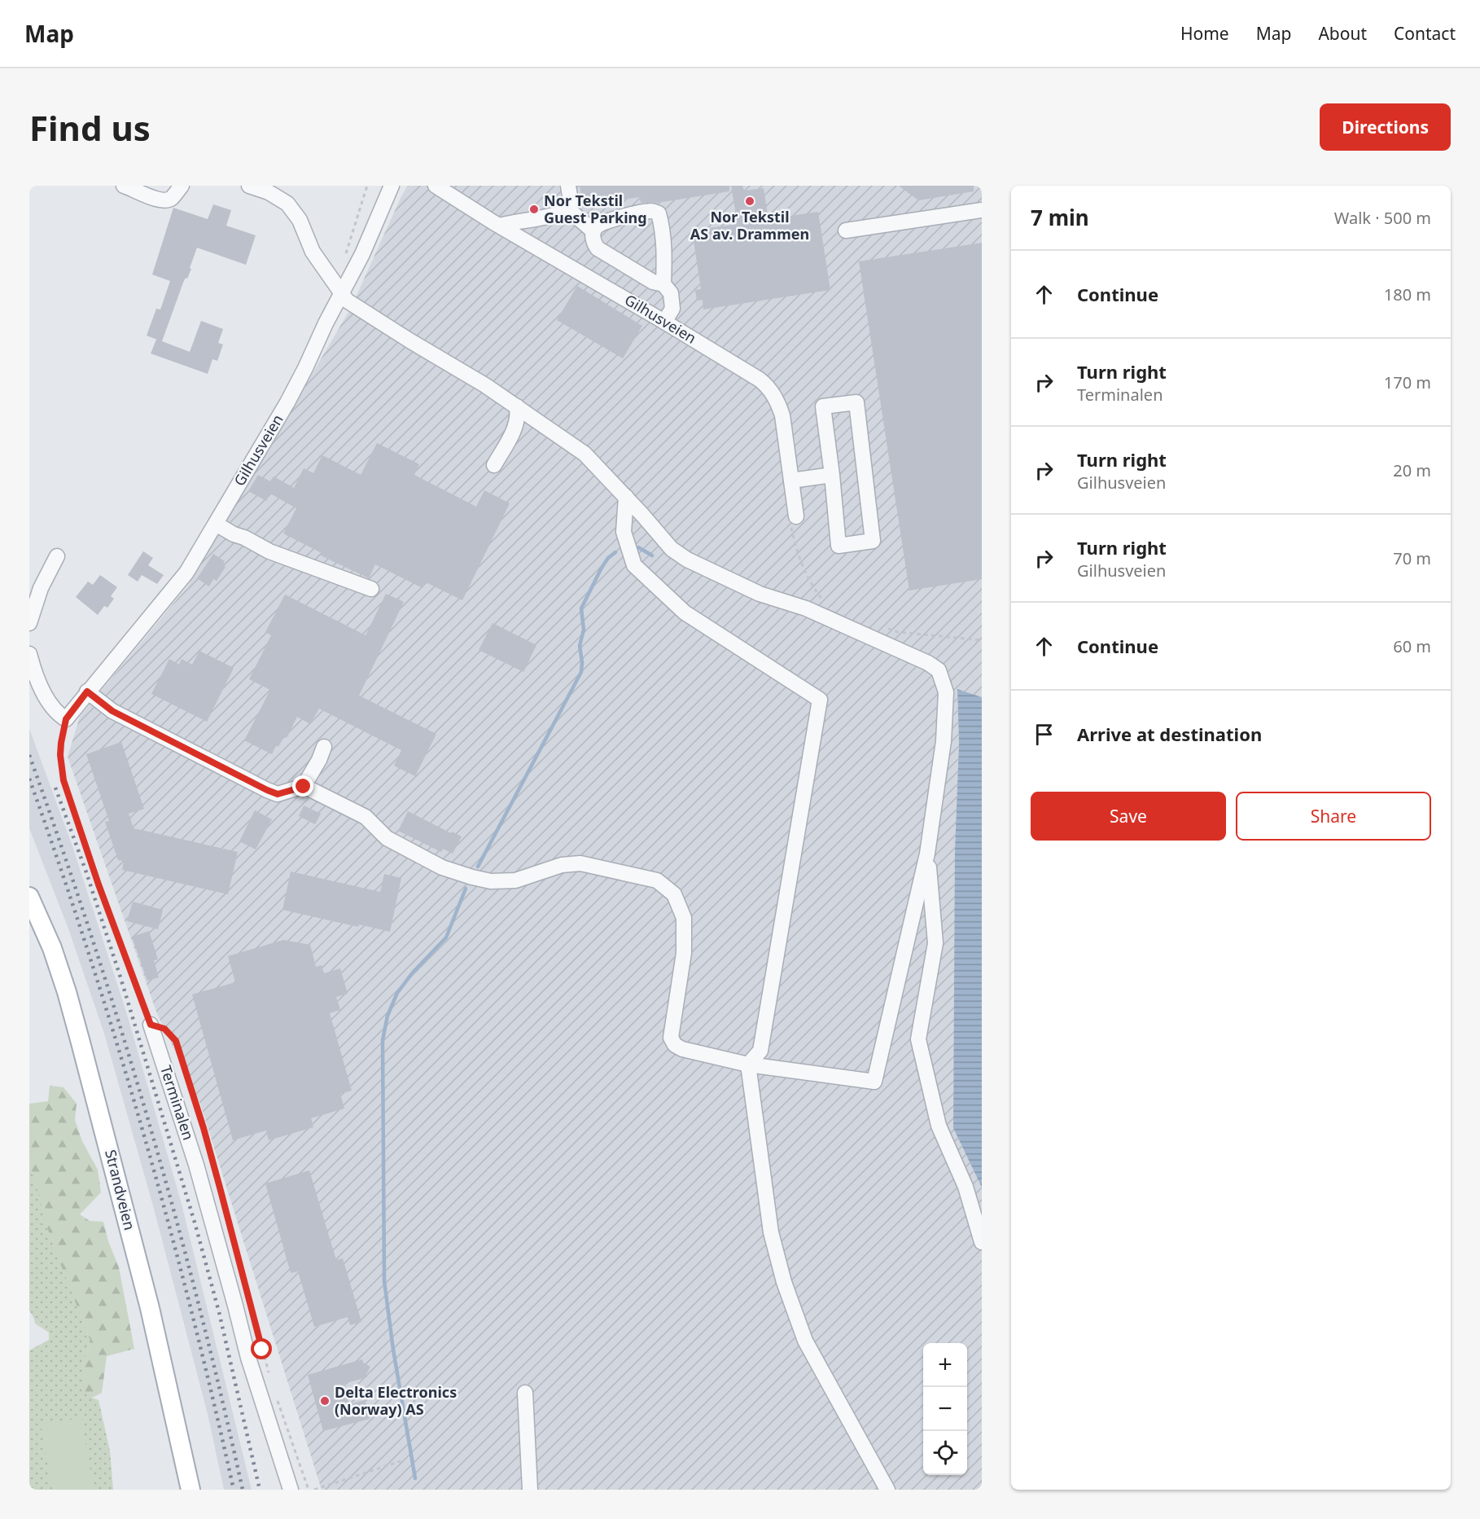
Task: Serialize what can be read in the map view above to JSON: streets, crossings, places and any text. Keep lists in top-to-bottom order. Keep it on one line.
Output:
{"streets":{"main road":["Strandveien"],"street":["Gilhusveien","Terminalen"]},"places":["Nor Tekstil AS av. Drammen","Nor Tekstil Guest Parking","Delta Electronics (Norway) AS"],"page":{"header":"Map","nav":["Home","Map","About","Contact"],"buttons":["Directions",["Save","Share"]],"title":"Find us","heading":["7 min","Walk · 500 m"],"list":[["Continue","180 m"],["Turn right","Terminalen","170 m"],["Turn right","Gilhusveien","20 m"],["Turn right","Gilhusveien","70 m"],["Continue","60 m"],"Arrive at destination"],"map_buttons":["+","−"]}}
